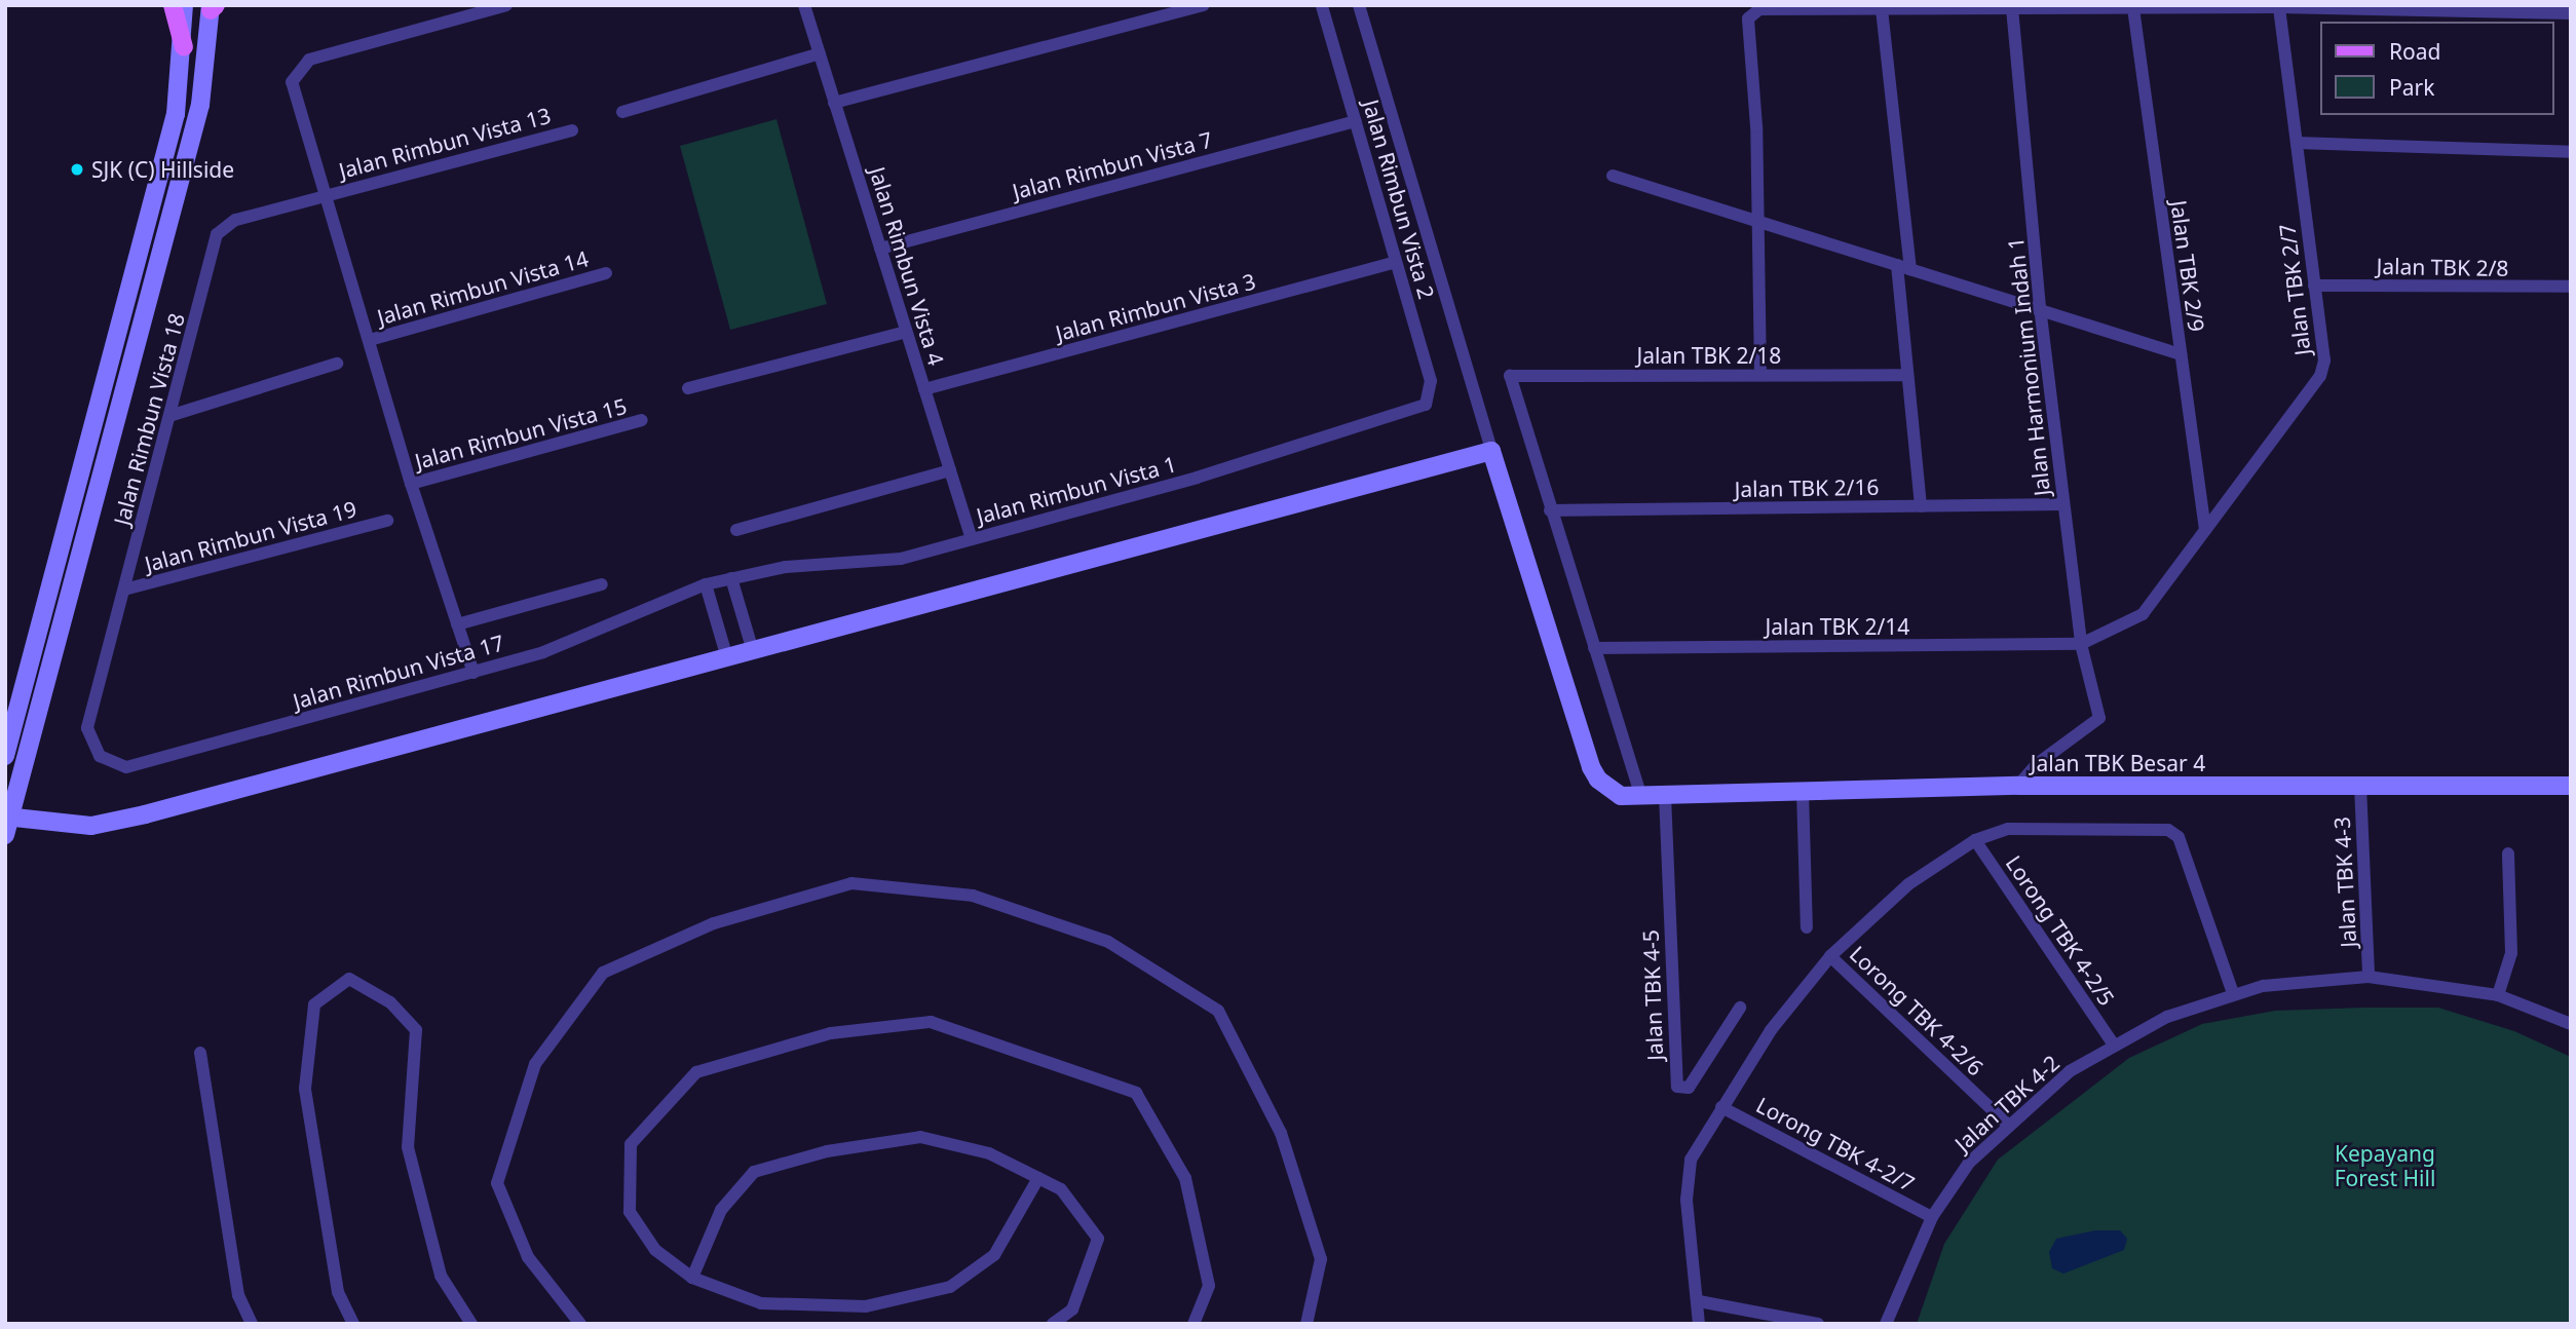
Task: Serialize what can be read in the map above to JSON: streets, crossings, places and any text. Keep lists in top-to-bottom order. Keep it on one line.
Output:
{"streets":{"street":["Jalan Rimbun Vista 13","Jalan Rimbun Vista 7","Jalan Rimbun Vista 2","Jalan Rimbun Vista 4","Jalan TBK 2/9","Jalan TBK 2/8","Jalan Rimbun Vista 14","Jalan TBK 2/7","Jalan Rimbun Vista 3","Jalan TBK 2/18","Jalan Harmonium Indah 1","Jalan Rimbun Vista 18","Jalan Rimbun Vista 15","Jalan TBK 2/16","Jalan Rimbun Vista 1","Jalan Rimbun Vista 19","Jalan TBK 2/14","Jalan Rimbun Vista 17","Jalan TBK Besar 4","Jalan TBK 4-3","Lorong TBK 4-2/5","Jalan TBK 4-5","Lorong TBK 4-2/6","Jalan TBK 4-2","Lorong TBK 4-2/7"]},"crossings":[["Jalan Rimbun Vista 13","Jalan Rimbun Vista 18"],["Jalan Rimbun Vista 7","Jalan Rimbun Vista 2"],["Jalan Rimbun Vista 7","Jalan Rimbun Vista 4"],["Jalan Rimbun Vista 2","Jalan Rimbun Vista 3"],["Jalan Rimbun Vista 2","Jalan Rimbun Vista 1"],["Jalan Rimbun Vista 4","Jalan Rimbun Vista 3"],["Jalan Rimbun Vista 4","Jalan Rimbun Vista 1"],["Jalan TBK 2/9","Jalan TBK 2/7"],["Jalan TBK 2/8","Jalan TBK 2/7"],["Jalan TBK 2/7","Jalan Harmonium Indah 1"],["Jalan TBK 2/7","Jalan TBK 2/14"],["Jalan TBK 2/18","Jalan TBK 2/16"],["Jalan Harmonium Indah 1","Jalan TBK 2/16"],["Jalan Harmonium Indah 1","Jalan TBK 2/14"],["Jalan Harmonium Indah 1","Jalan TBK Besar 4"],["Jalan Rimbun Vista 18","Jalan Rimbun Vista 19"],["Jalan Rimbun Vista 18","Jalan Rimbun Vista 17"],["Jalan Rimbun Vista 1","Jalan Rimbun Vista 17"],["Jalan TBK Besar 4","Jalan TBK 4-3"],["Jalan TBK Besar 4","Jalan TBK 4-5"],["Jalan TBK 4-3","Jalan TBK 4-2"],["Lorong TBK 4-2/5","Jalan TBK 4-2"],["Lorong TBK 4-2/6","Jalan TBK 4-2"],["Jalan TBK 4-2","Lorong TBK 4-2/7"]],"parks":["Kepayang Forest Hill"],"places":["SJK (C) Hillside"],"legend":["Road","Park"]}
